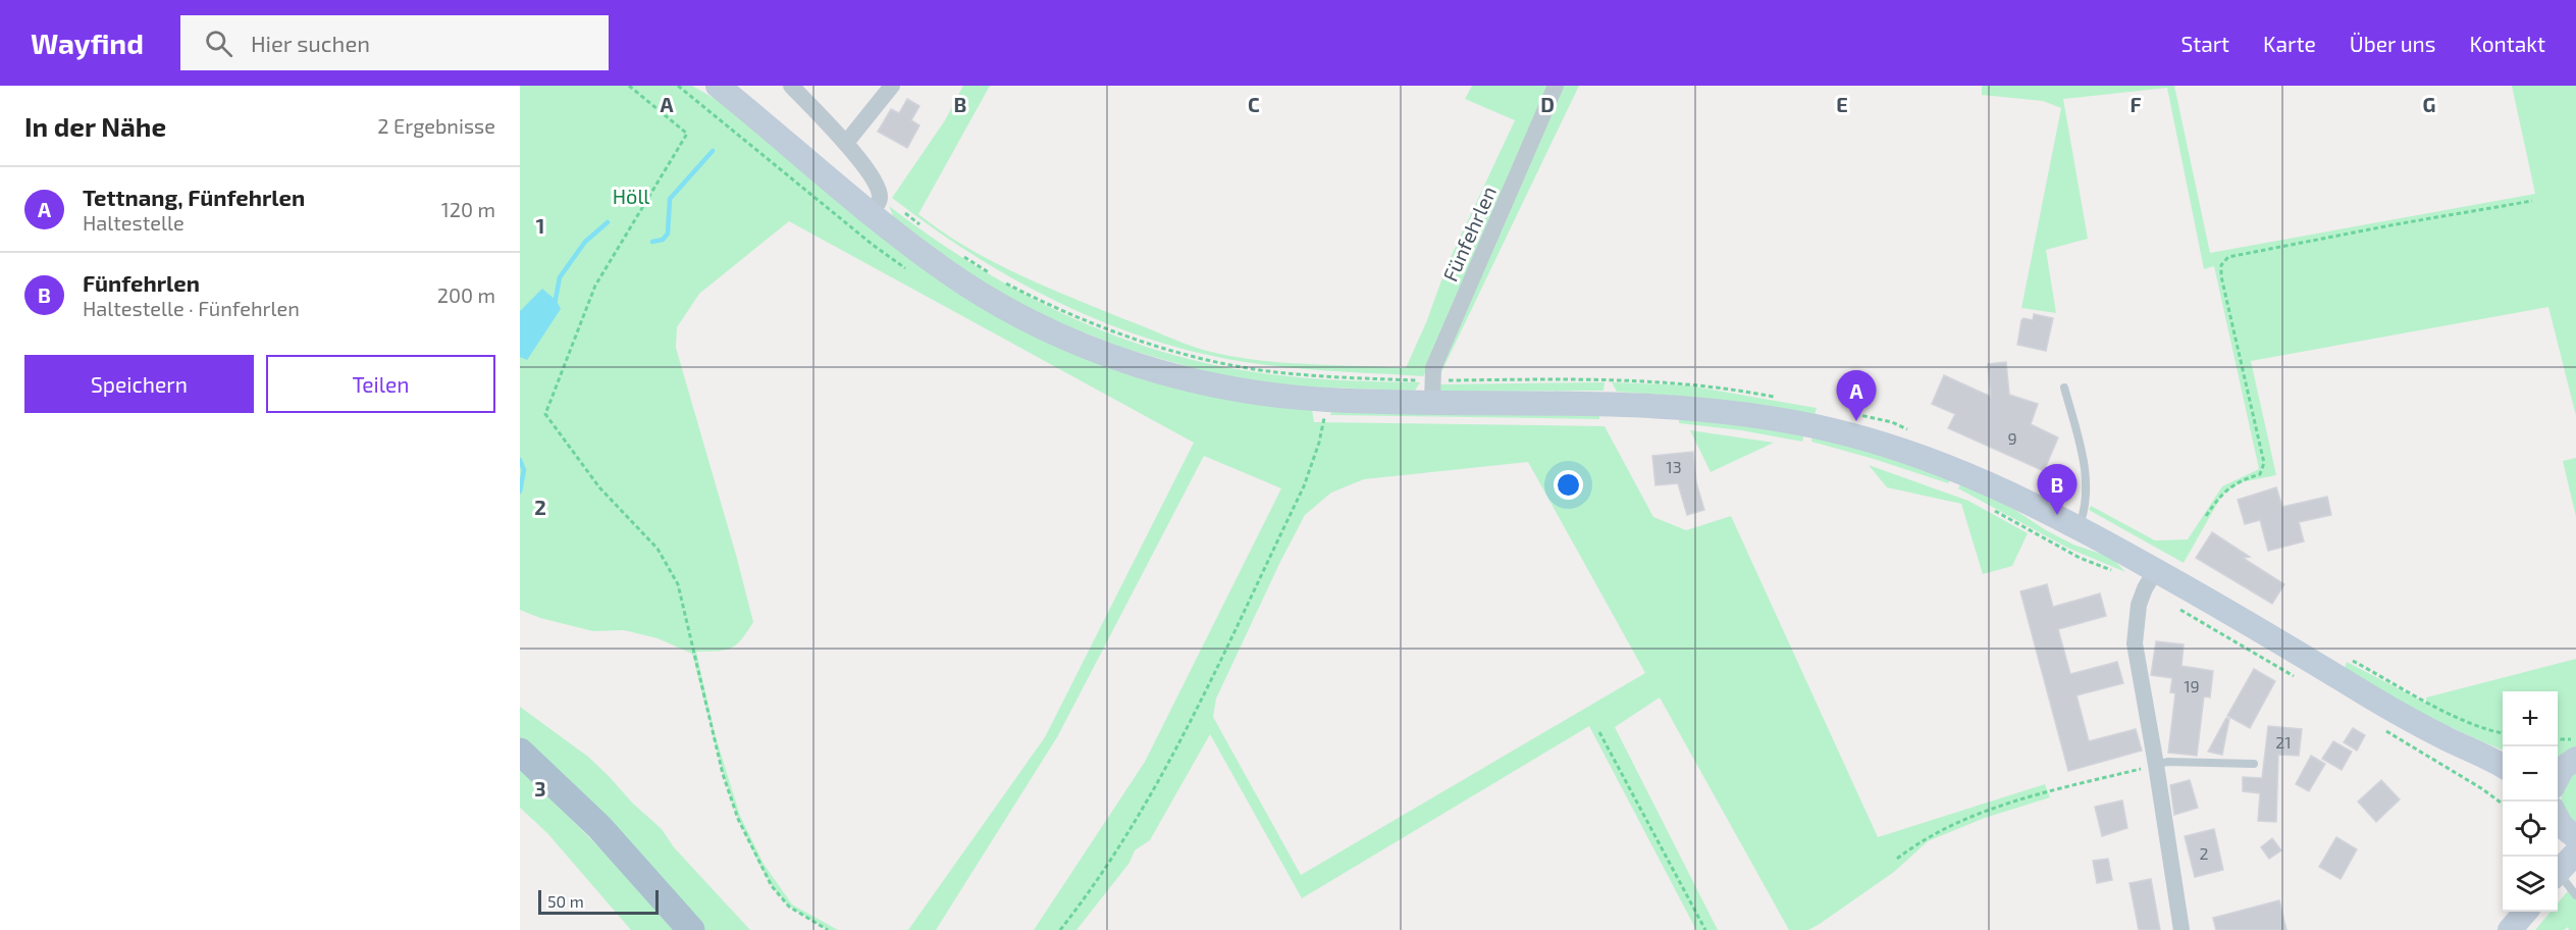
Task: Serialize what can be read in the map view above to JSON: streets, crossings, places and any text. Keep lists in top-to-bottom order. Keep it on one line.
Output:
{"streets":{"street":["Fünfehrlen"]},"parks":["Höll"],"house_numbers":["9","13","19","21","2"],"scale_bar":"50 m","page":{"header":"Wayfind","search":"Hier suchen","nav":["Start","Karte","Über uns","Kontakt"],"heading":["In der Nähe","2 Ergebnisse"],"list":[{"mark":"A","name":"Tettnang, Fünfehrlen","note":"Haltestelle","value":"120 m"},{"mark":"B","name":"Fünfehrlen","note":"Haltestelle · Fünfehrlen","value":"200 m"}],"buttons":["Speichern","Teilen"],"pins":["A","B"],"map_buttons":["+","−"],"scale":"50 m"},"grid":{"columns":["A","B","C","D","E","F","G"],"rows":["1","2","3"]}}
